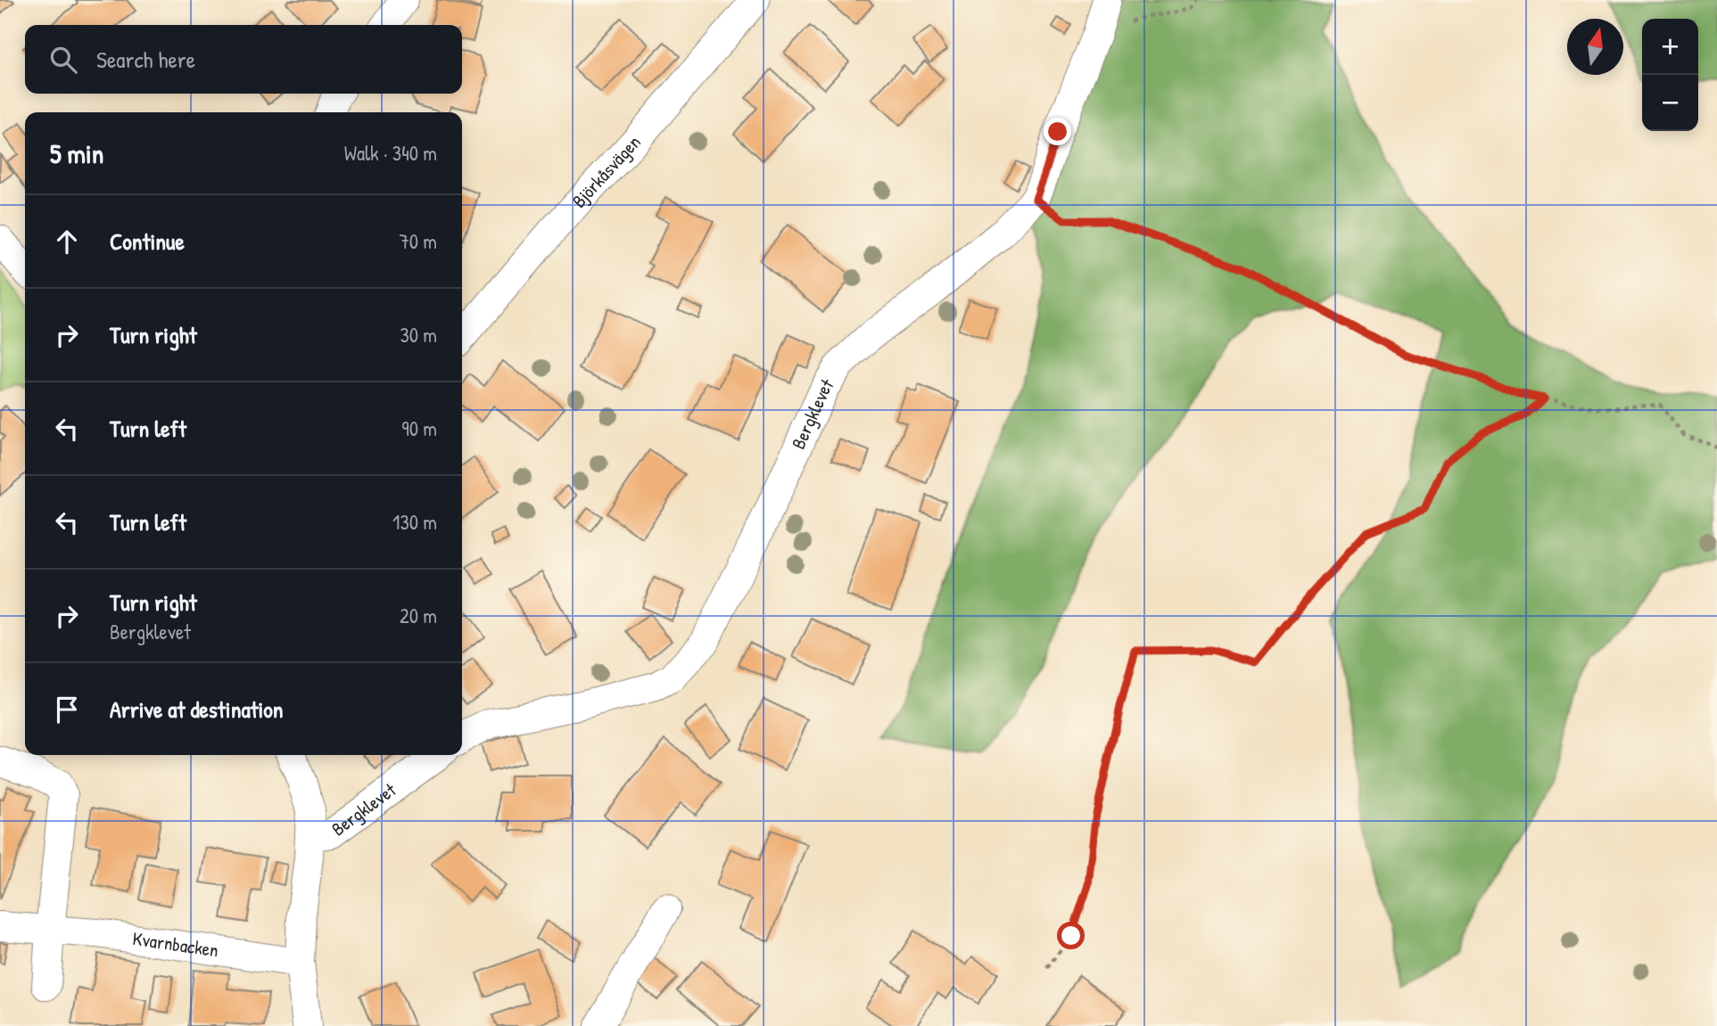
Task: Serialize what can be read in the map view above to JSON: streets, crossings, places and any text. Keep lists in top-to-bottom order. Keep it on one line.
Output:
{"streets":{"street":["Björkåsvägen","Bergklevet","Kvarnbacken"]},"north":"top","page":{"map_buttons":["+","−"],"search":"Search here","heading":["5 min","Walk · 340 m"],"list":[["Continue","70 m"],["Turn right","30 m"],["Turn left","90 m"],["Turn left","130 m"],["Turn right","Bergklevet","20 m"],"Arrive at destination"]}}
